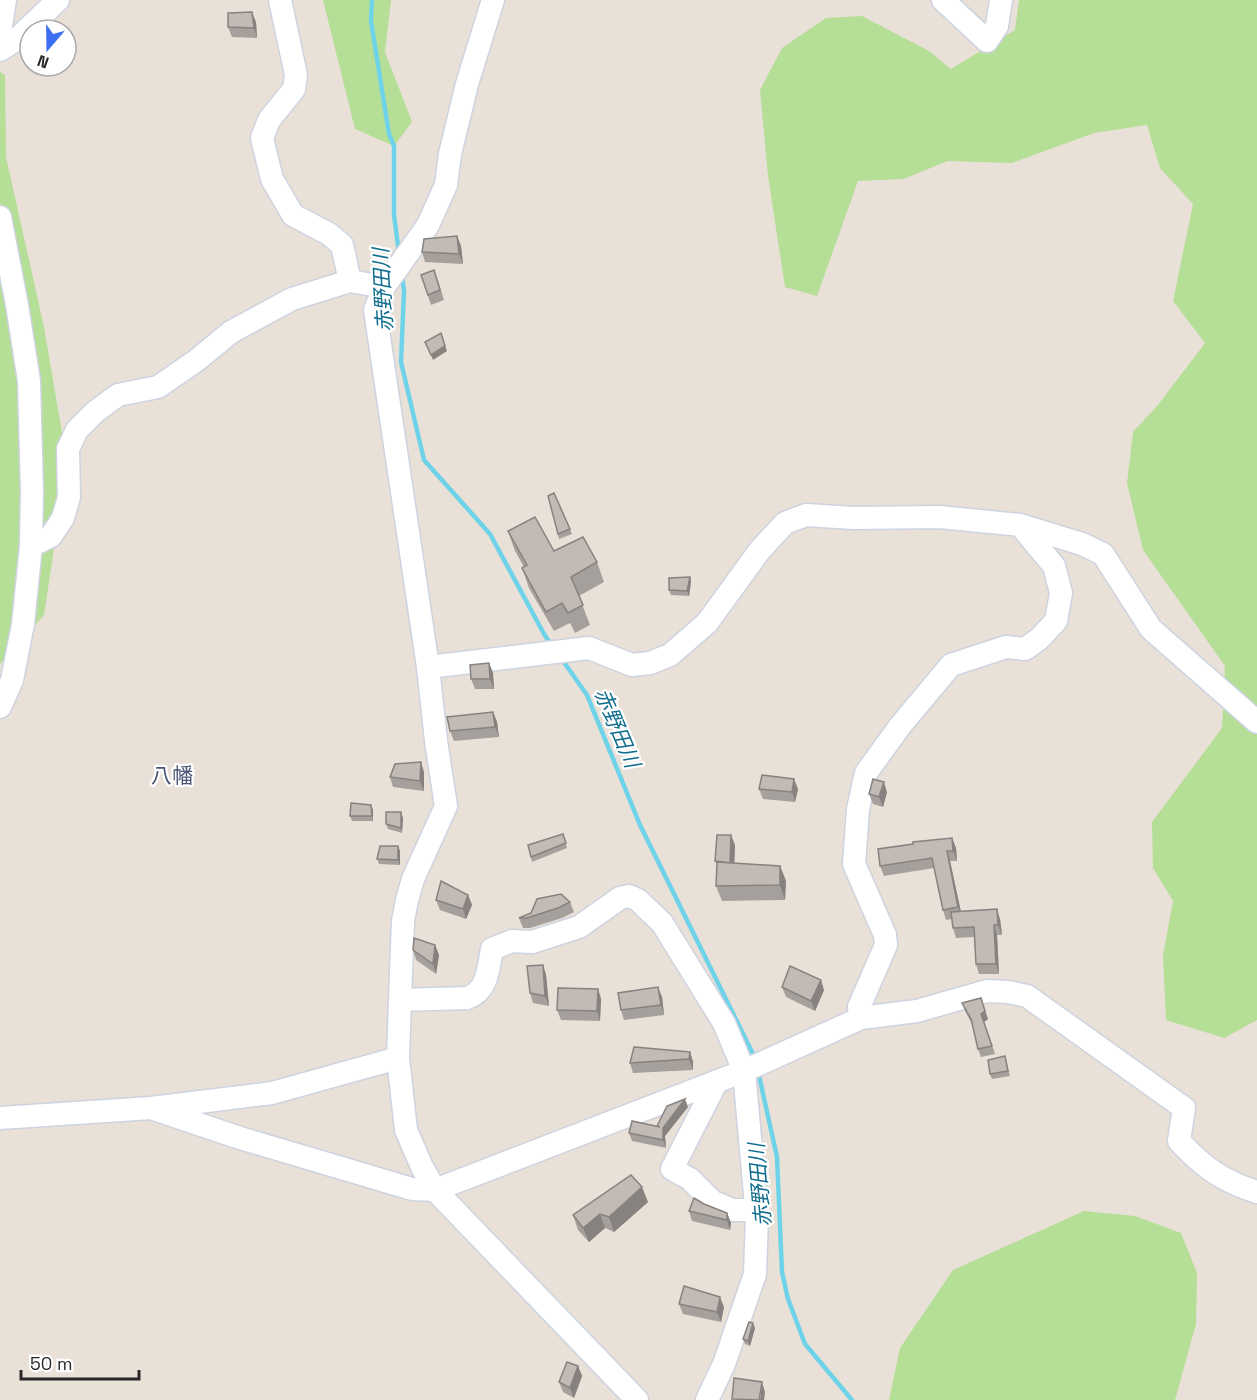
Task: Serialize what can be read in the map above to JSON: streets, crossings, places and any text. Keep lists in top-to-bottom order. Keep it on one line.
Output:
{"districts":["八幡"],"water":["赤野田川"],"scale_bar":"50 m","north":"bottom"}
